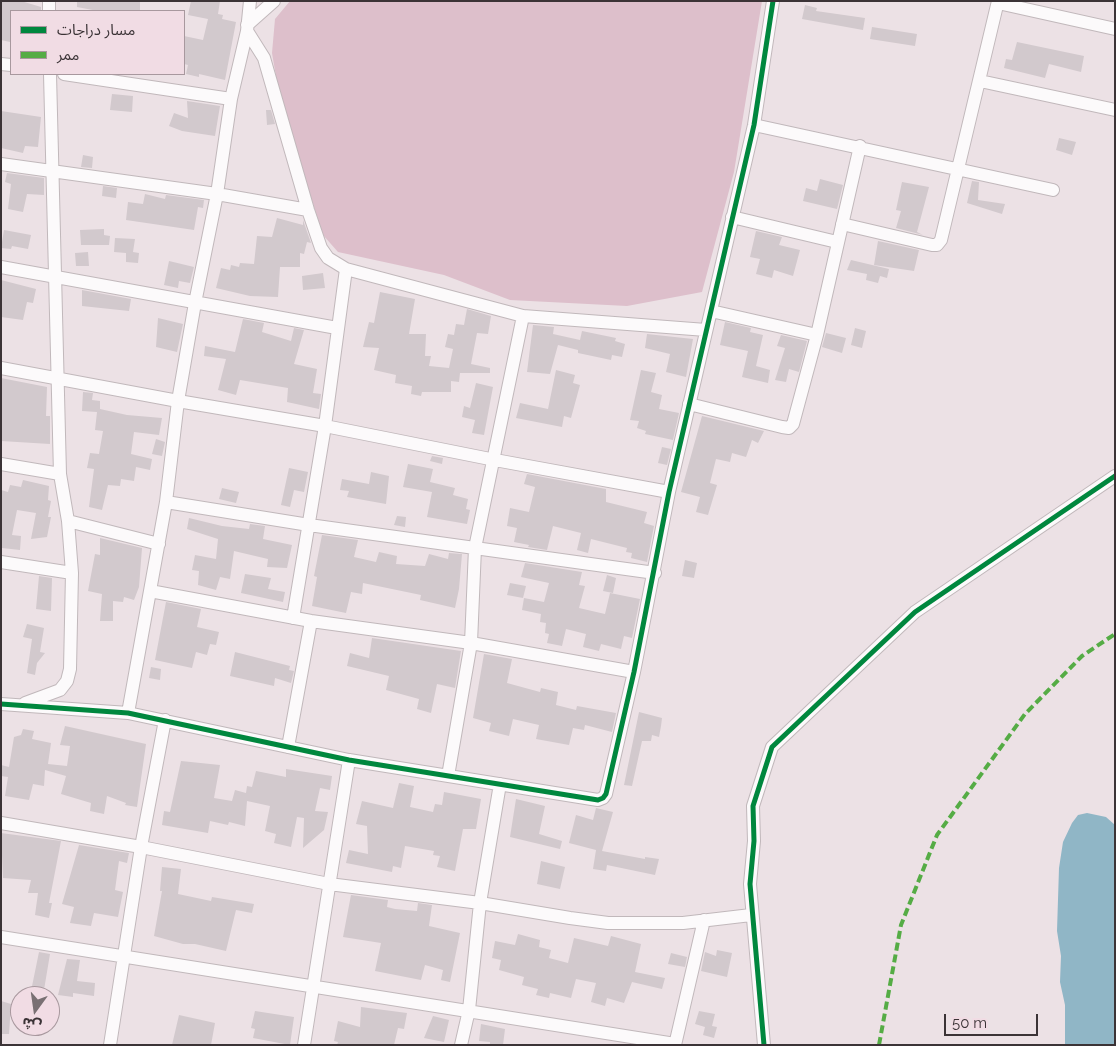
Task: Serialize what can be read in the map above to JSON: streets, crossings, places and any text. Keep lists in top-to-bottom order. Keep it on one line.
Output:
{"legend":["مسار دراجات","ممر"],"scale_bar":"50 m","north":"bottom"}
